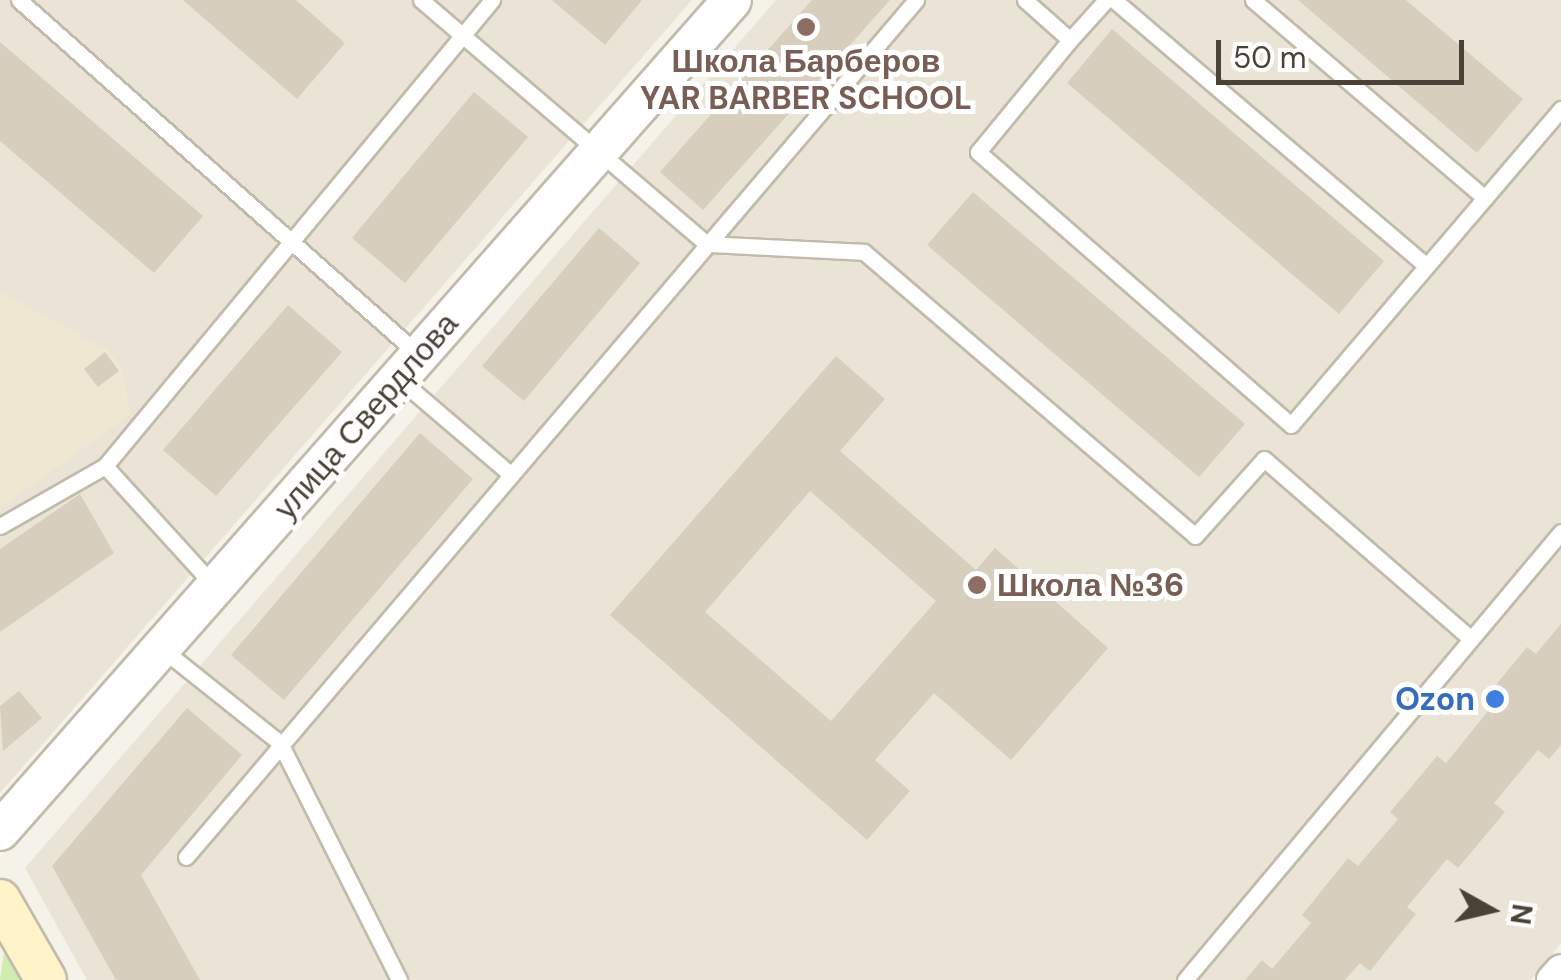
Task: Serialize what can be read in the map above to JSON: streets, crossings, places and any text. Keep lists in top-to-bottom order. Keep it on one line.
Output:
{"streets":{"street":["улица Свердлова"]},"places":["Школа Барберов YAR BARBER SCHOOL","Школа №36","Ozon"],"scale_bar":"50 m","north":"right"}
